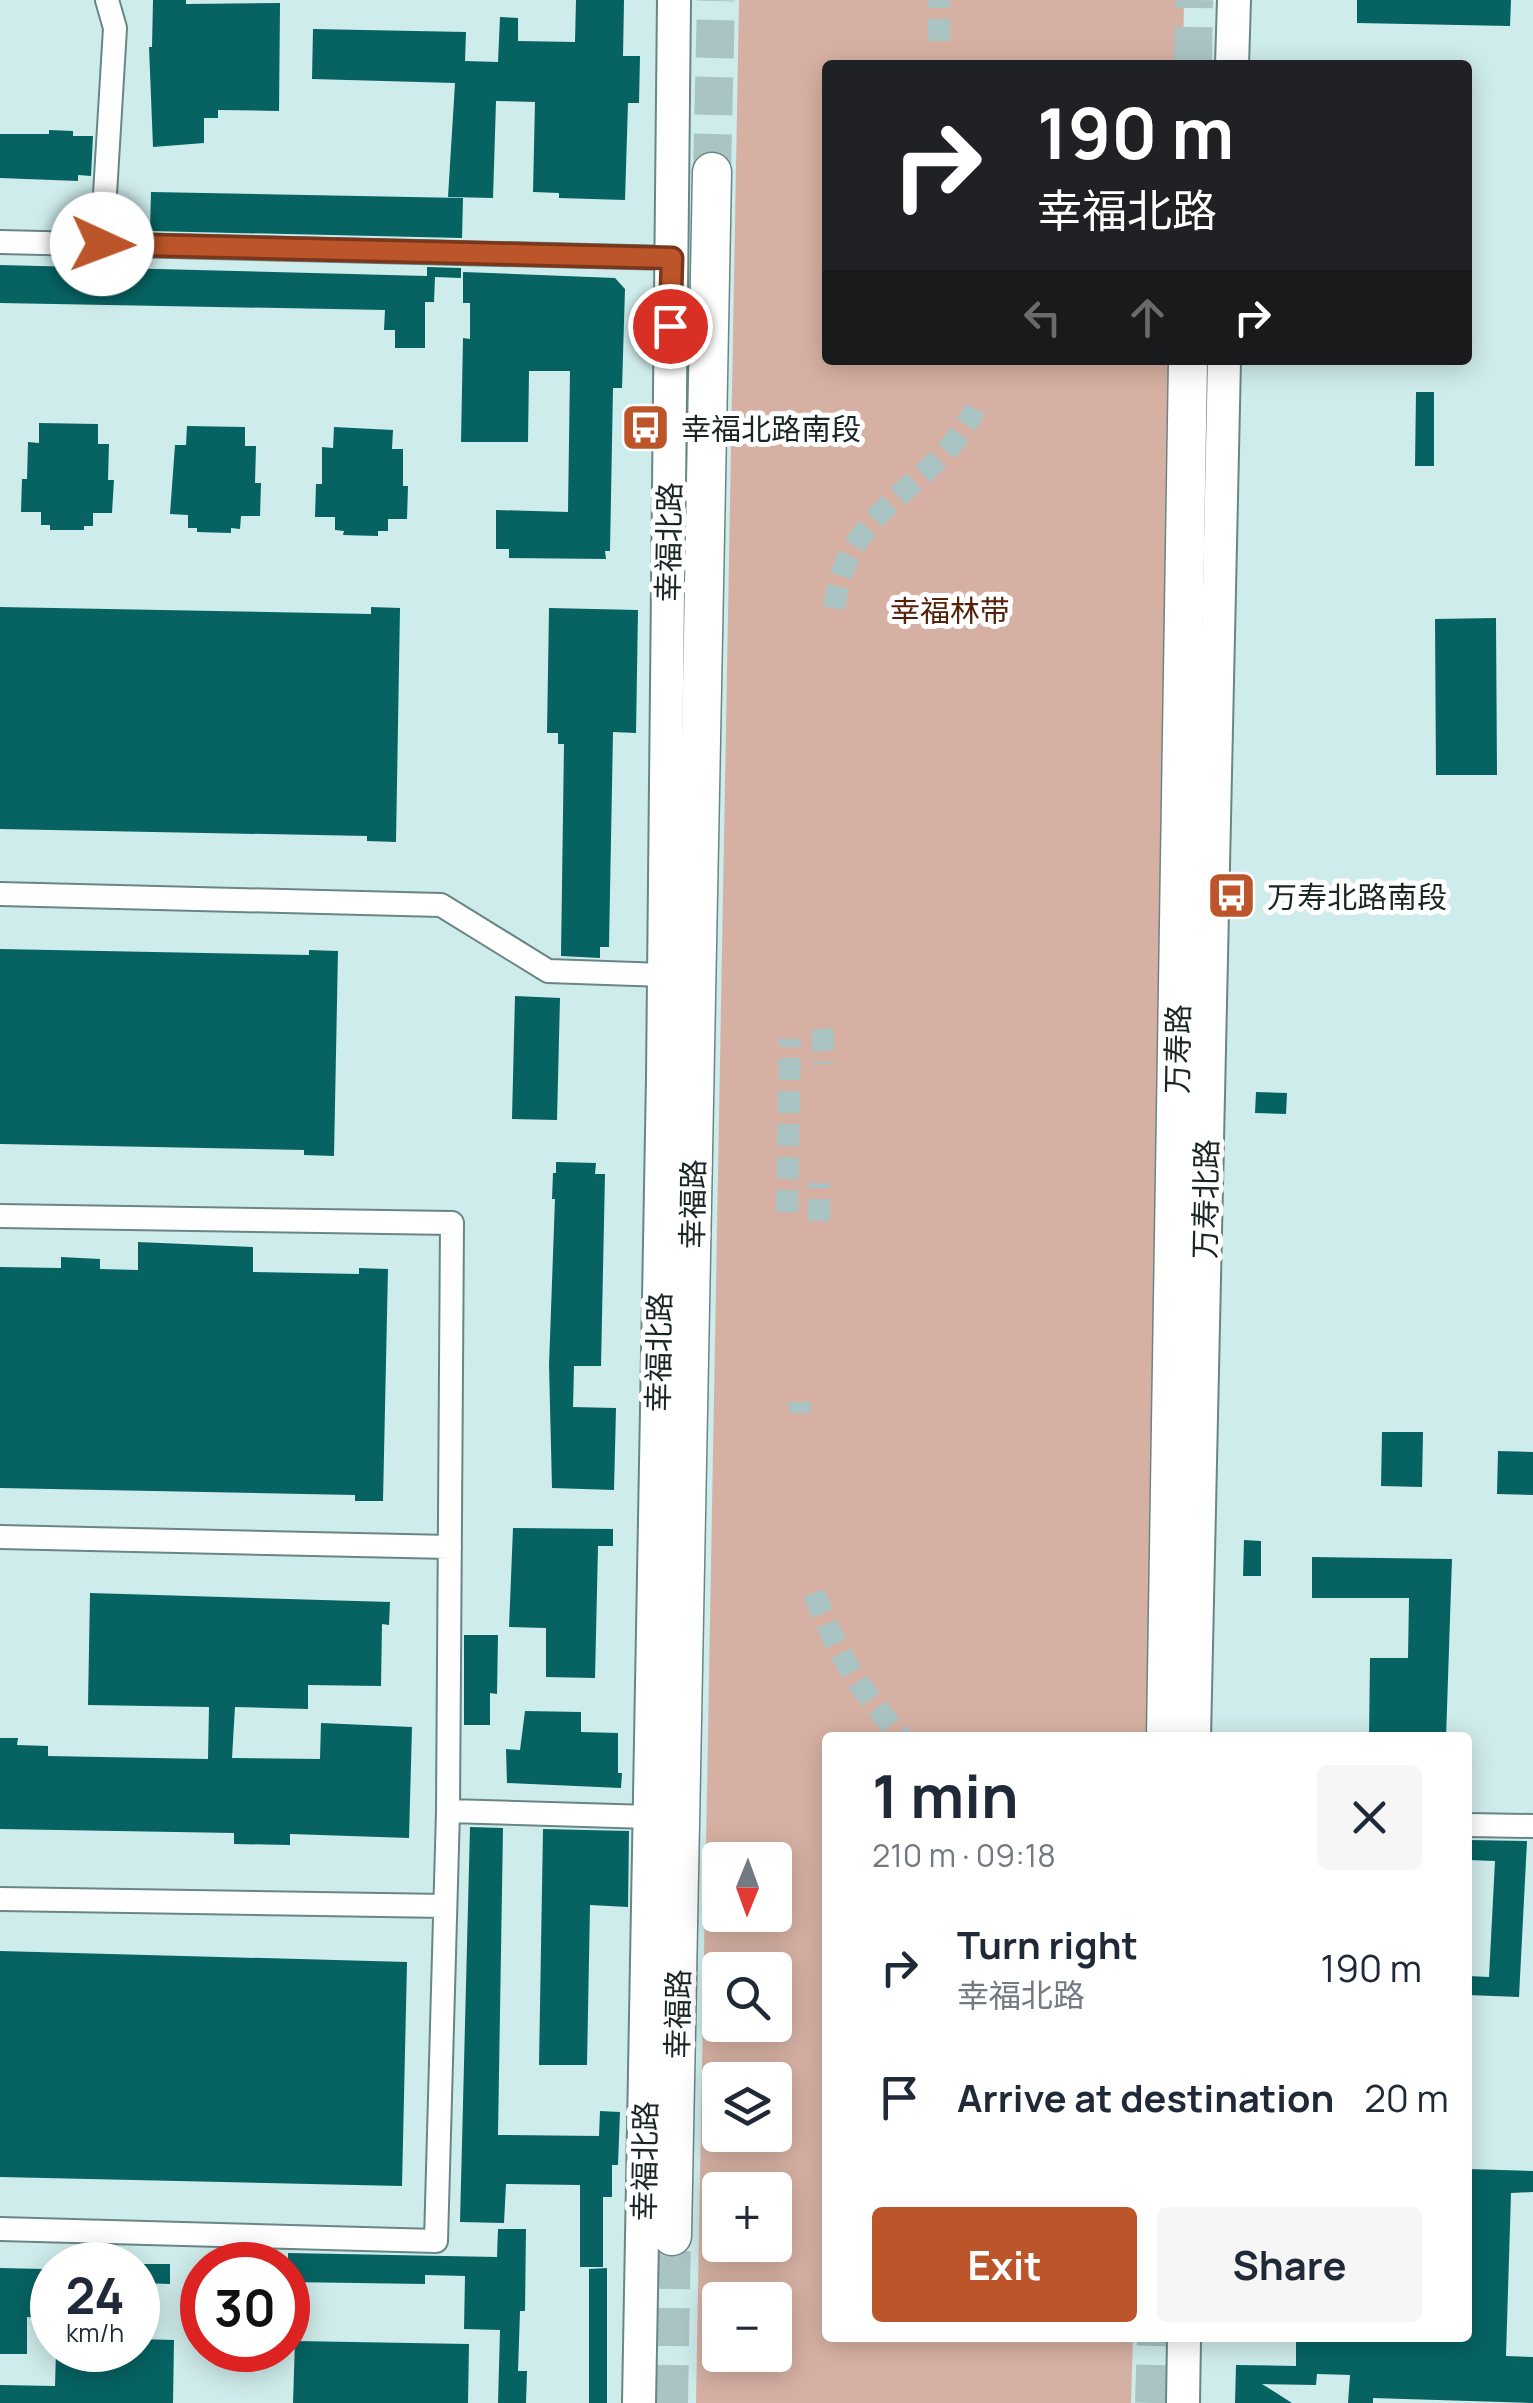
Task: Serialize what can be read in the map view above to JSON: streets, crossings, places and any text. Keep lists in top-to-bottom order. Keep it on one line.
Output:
{"streets":{"main road":["幸福北路","万寿路","万寿北路","幸福路"]},"parks":["幸福林带"],"places":{"bus stop":["幸福北路南段","万寿北路南段"]},"north":"bottom","page":{"turn":["190 m","幸福北路"],"heading":["1 min","210 m · 09:18"],"map_buttons":["+","−"],"list":[{"name":"Turn right","note":"幸福北路","value":"190 m"},{"name":"Arrive at destination","value":"20 m"}],"buttons":["Exit","Share"],"speed":"24 km/h","limit":"30"}}
